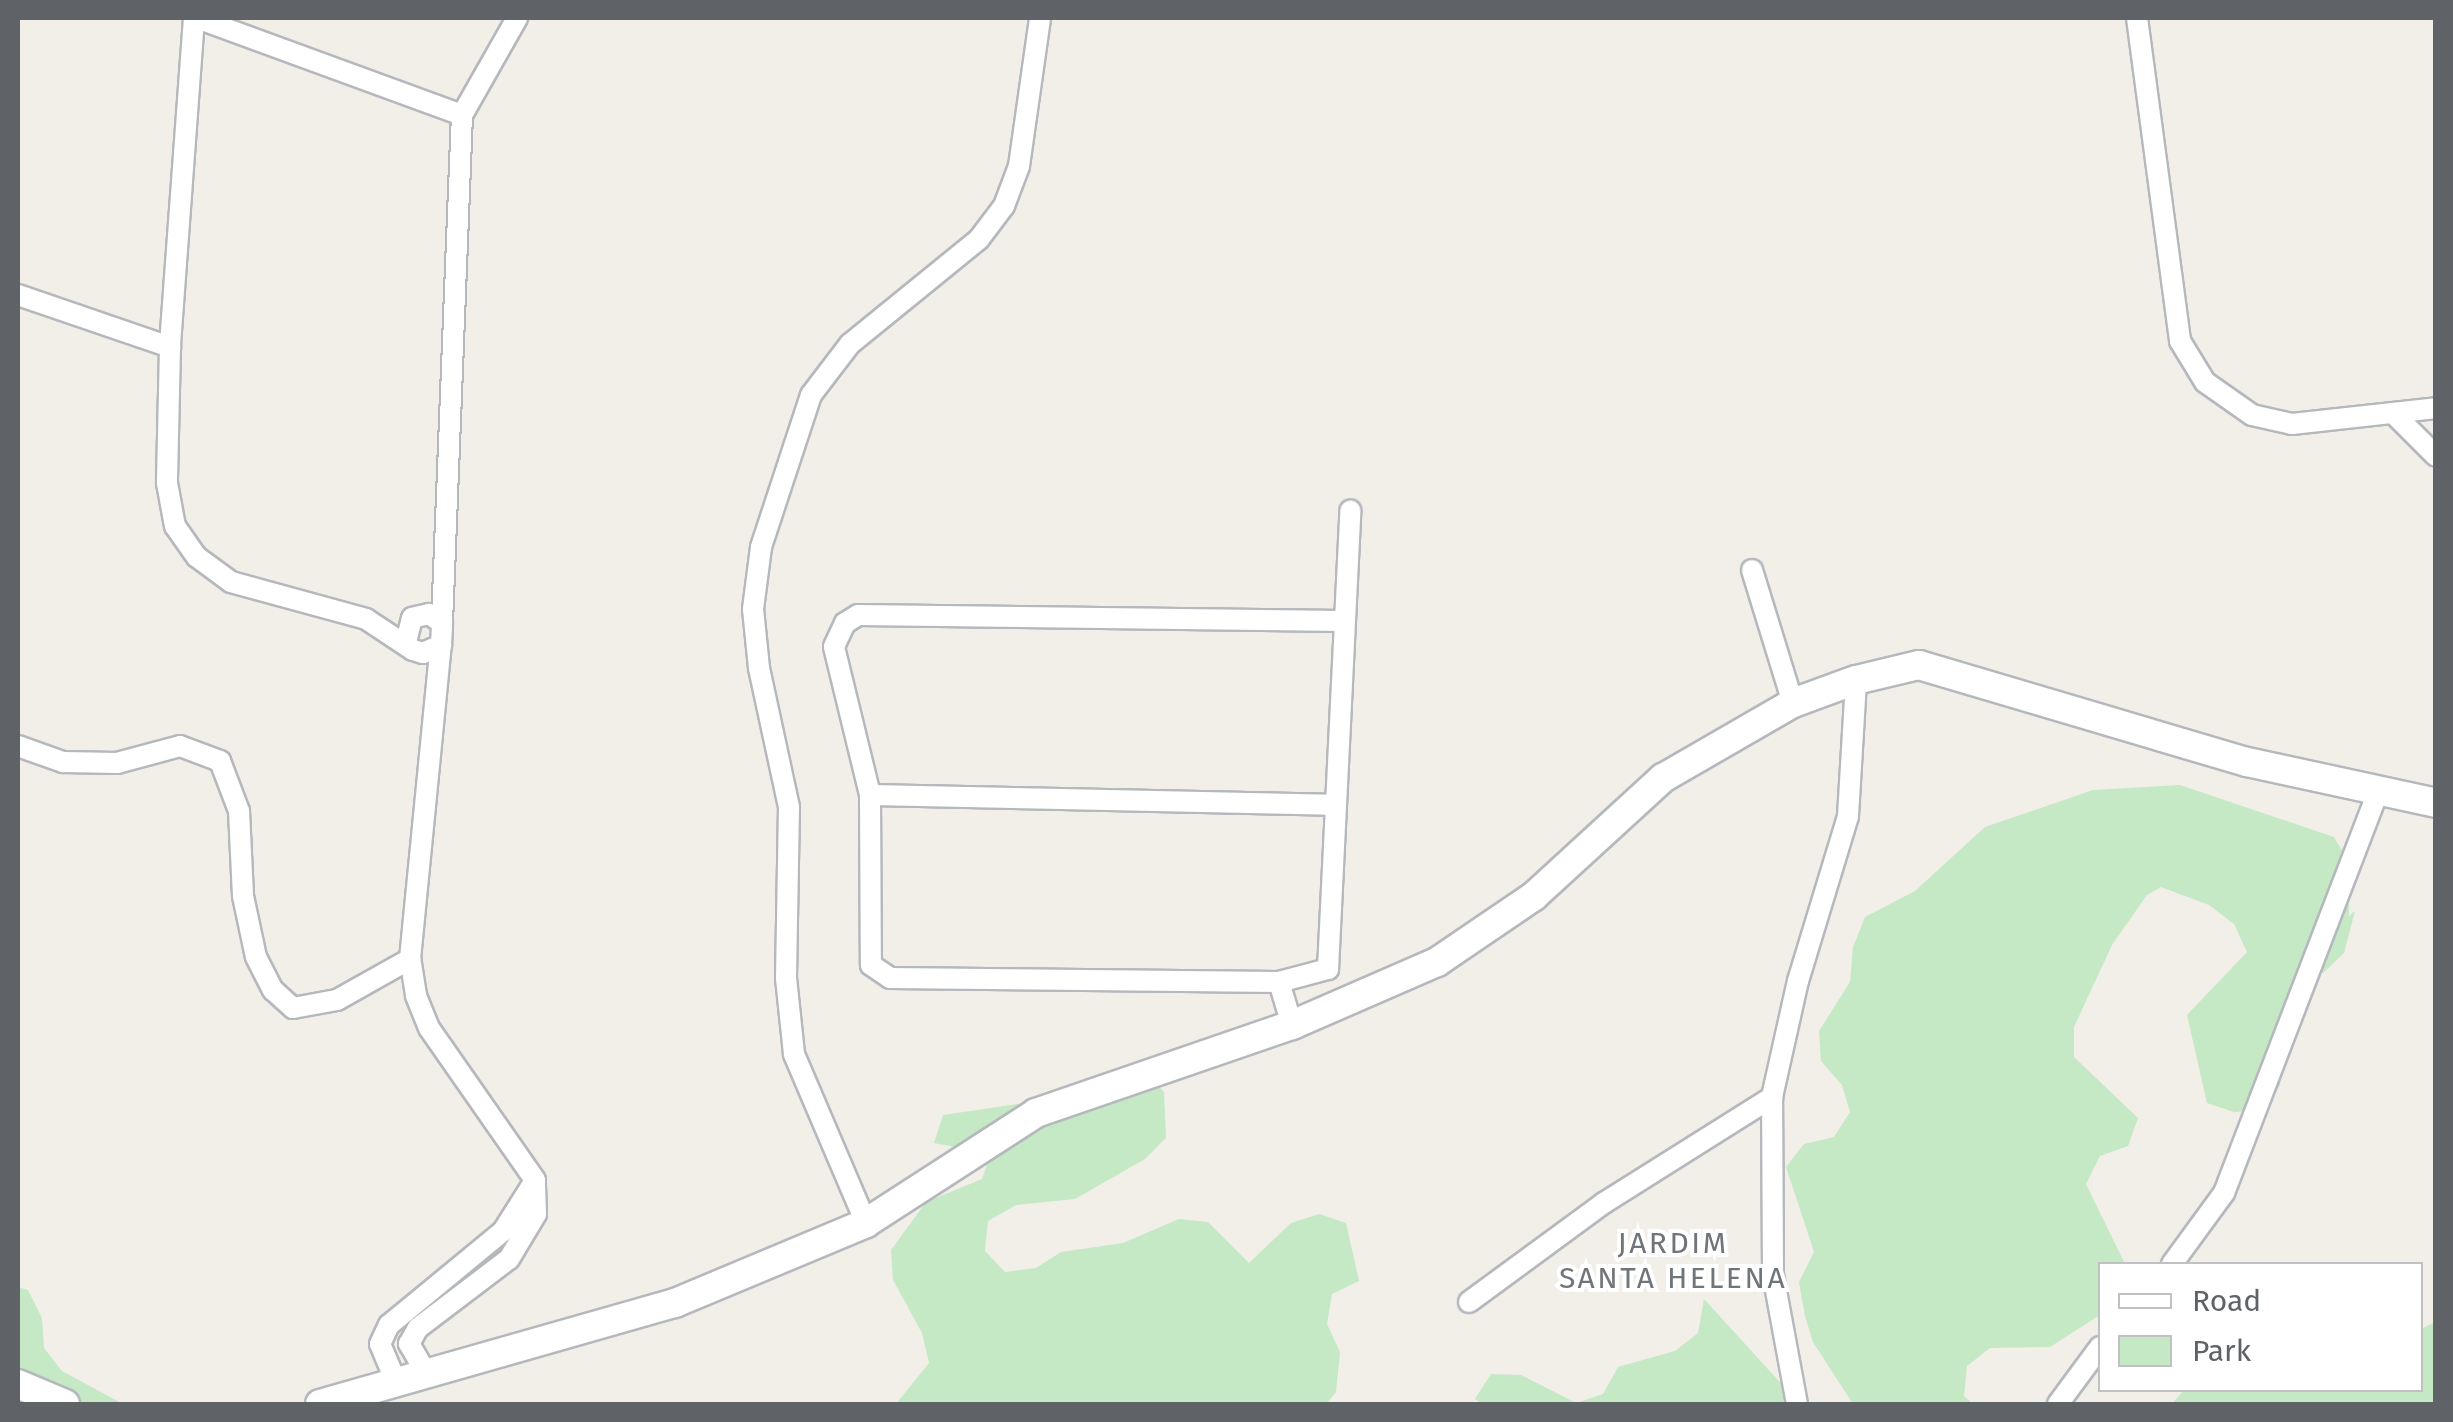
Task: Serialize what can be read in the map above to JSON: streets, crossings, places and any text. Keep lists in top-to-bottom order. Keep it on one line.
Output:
{"districts":["JARDIM SANTA HELENA"],"legend":["Road","Park"]}
